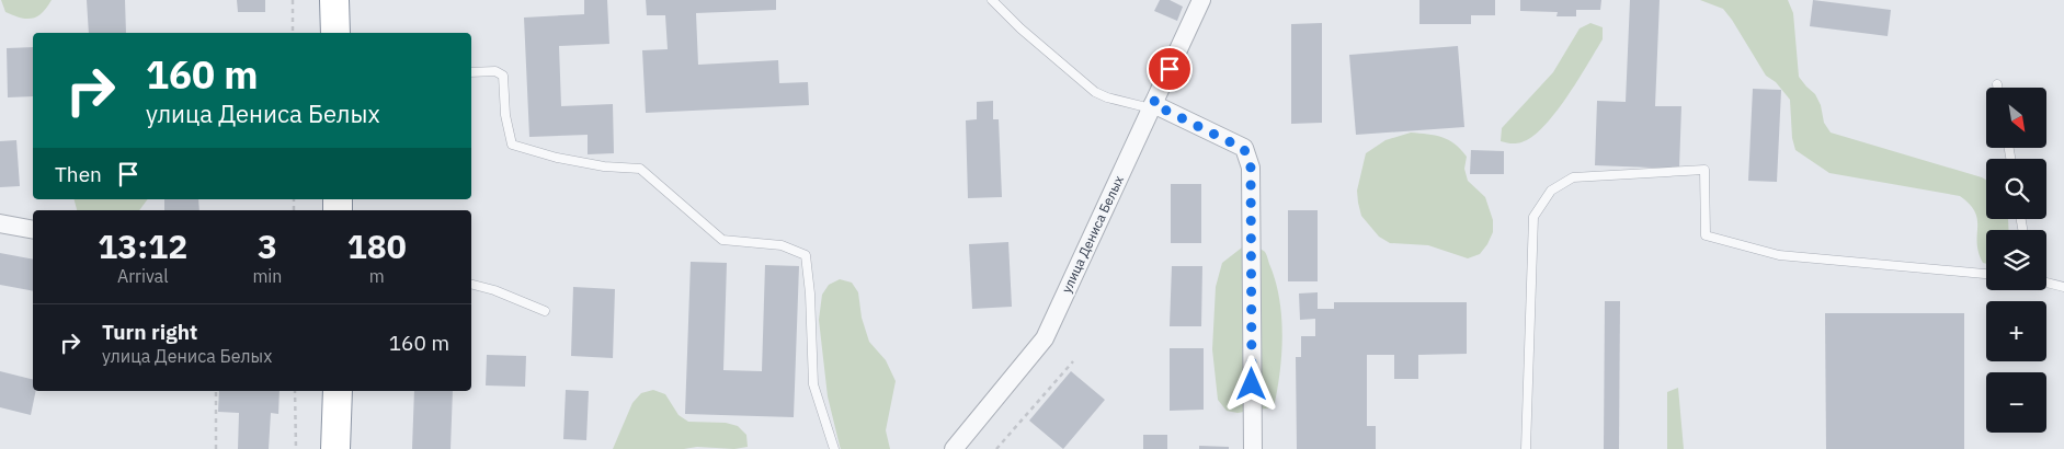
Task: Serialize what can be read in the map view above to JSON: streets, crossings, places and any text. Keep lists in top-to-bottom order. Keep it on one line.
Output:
{"streets":{"street":["улица Дениса Белых"]},"north":"bottom right","page":{"turn":["160 m","улица Дениса Белых"],"map_buttons":["+","−"],"then":"Then","eta":["13:12","Arrival","3","min","180","m"],"list":[{"name":"Turn right","note":"улица Дениса Белых","value":"160 m"}]}}
